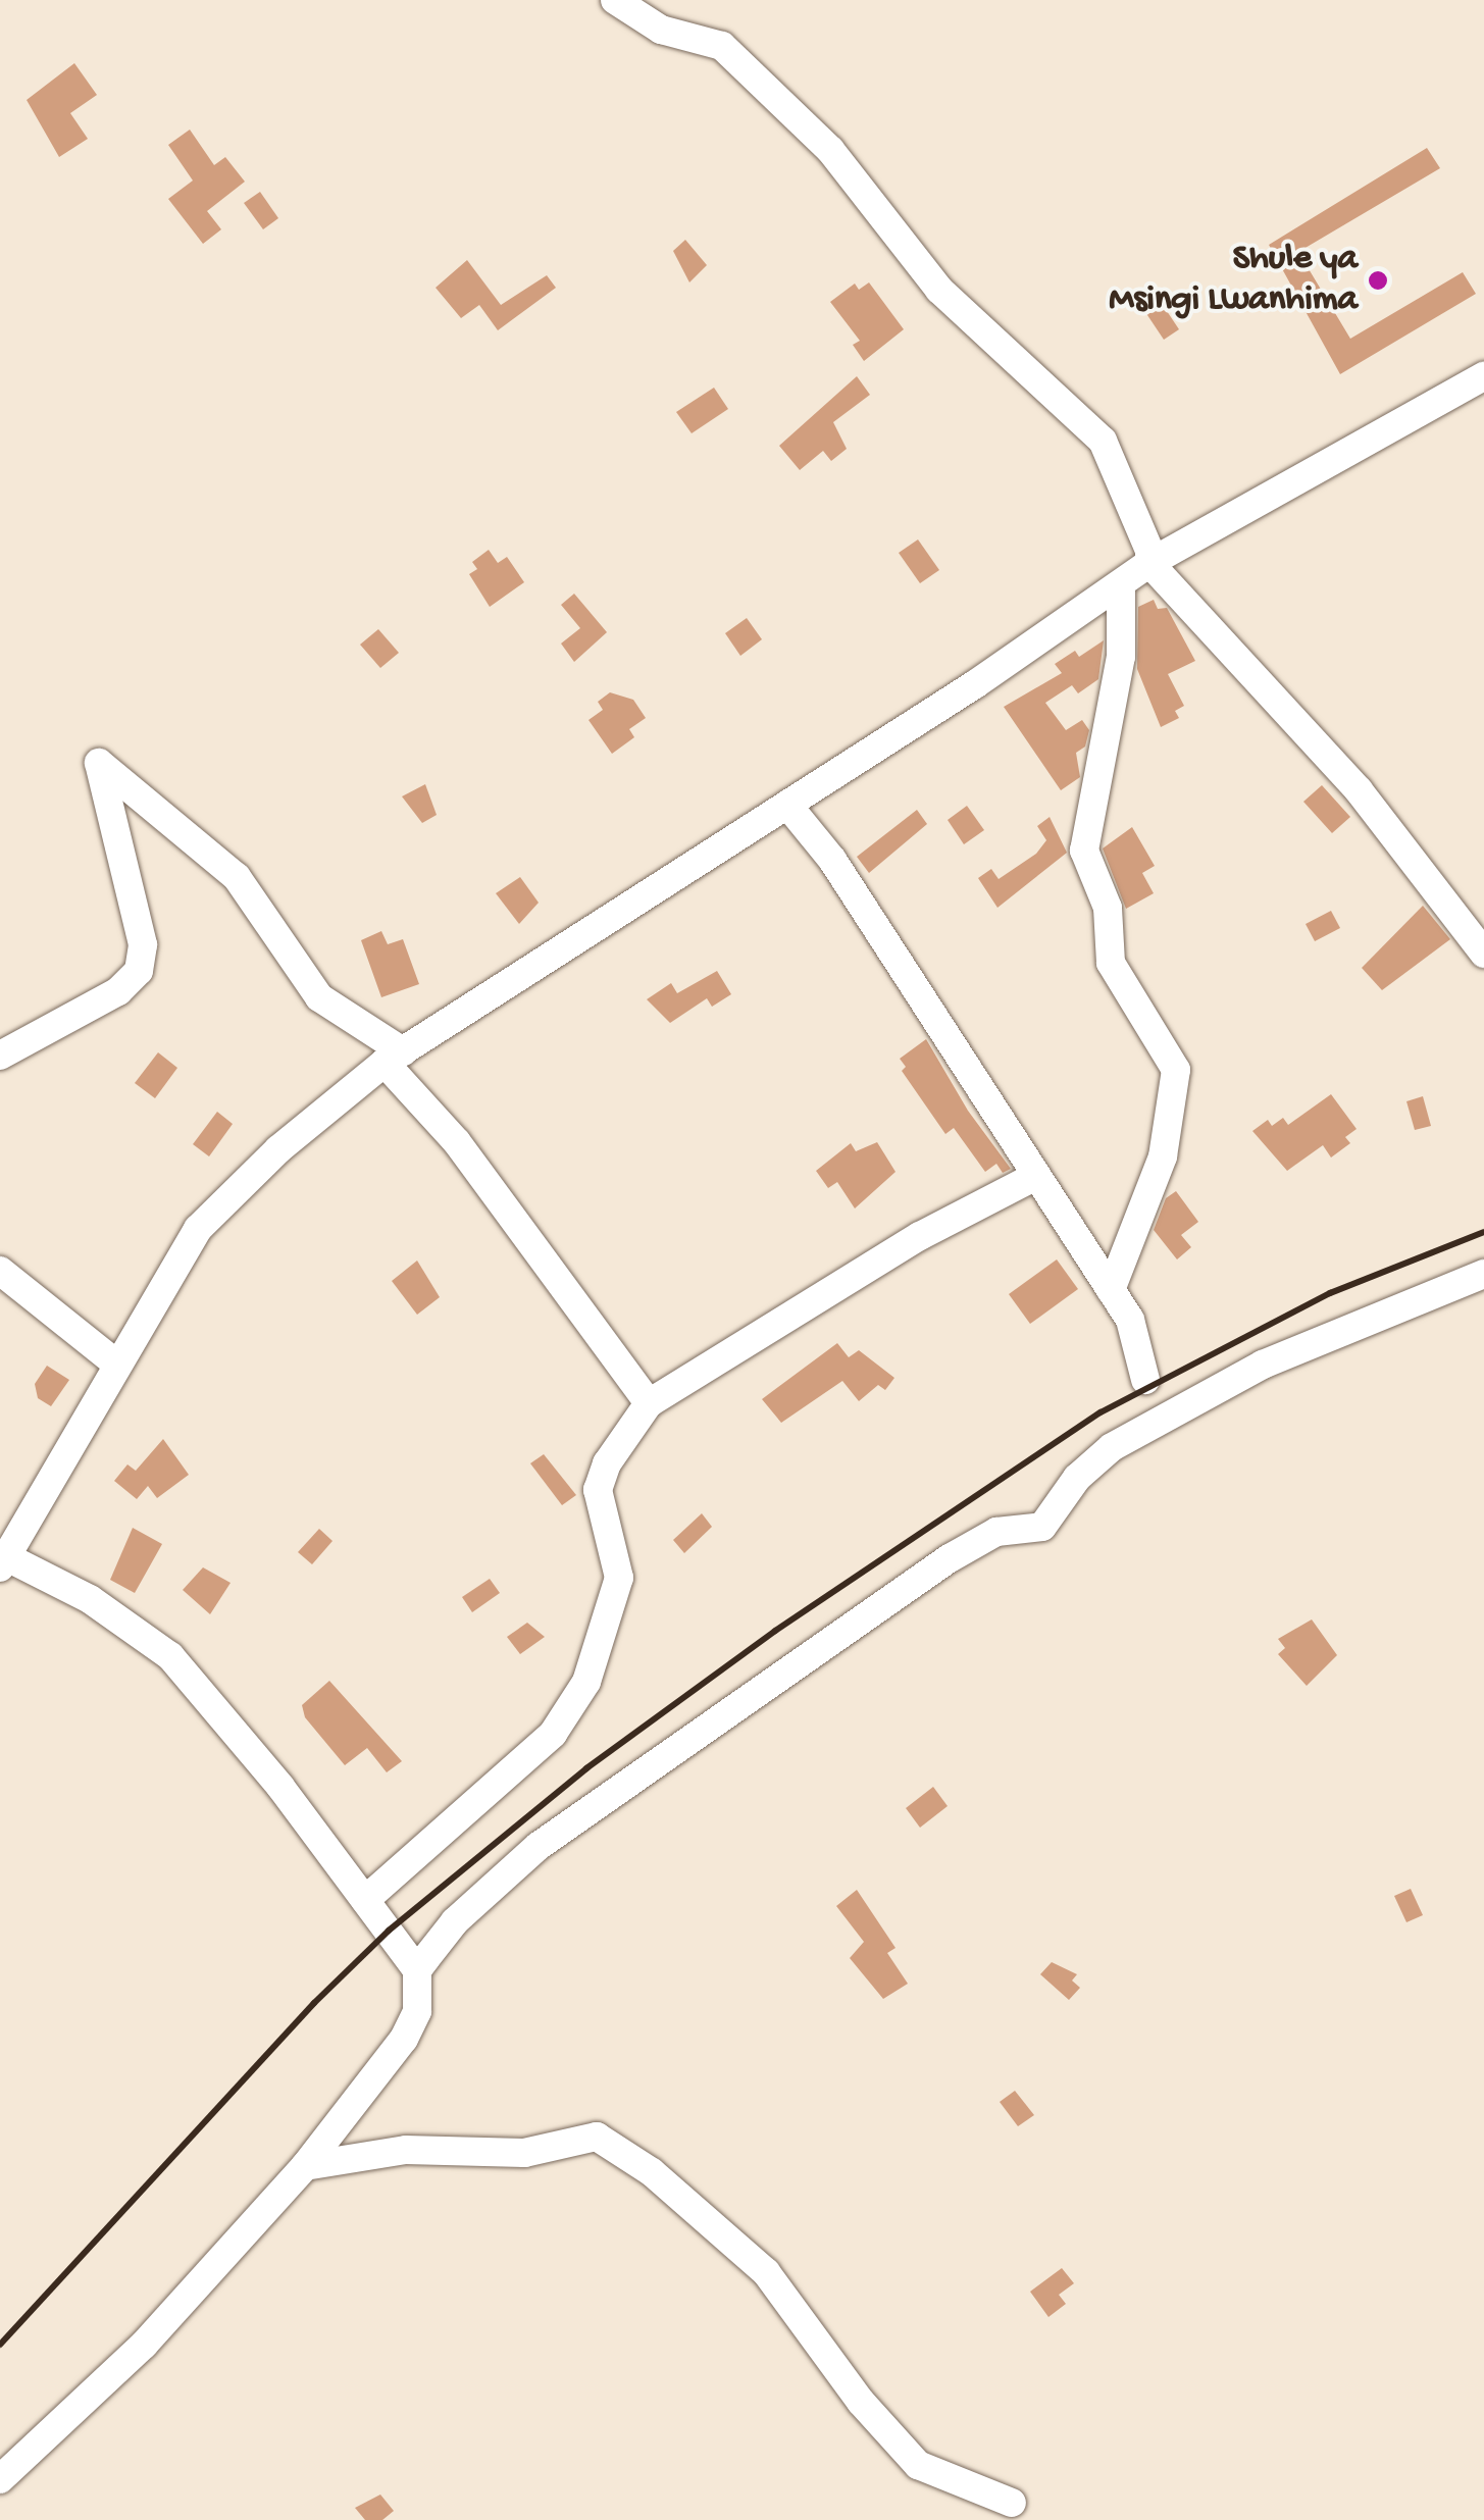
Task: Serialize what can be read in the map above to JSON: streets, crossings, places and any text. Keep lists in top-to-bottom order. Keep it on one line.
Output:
{"places":["Shule ya Msingi Lwanhima"]}
